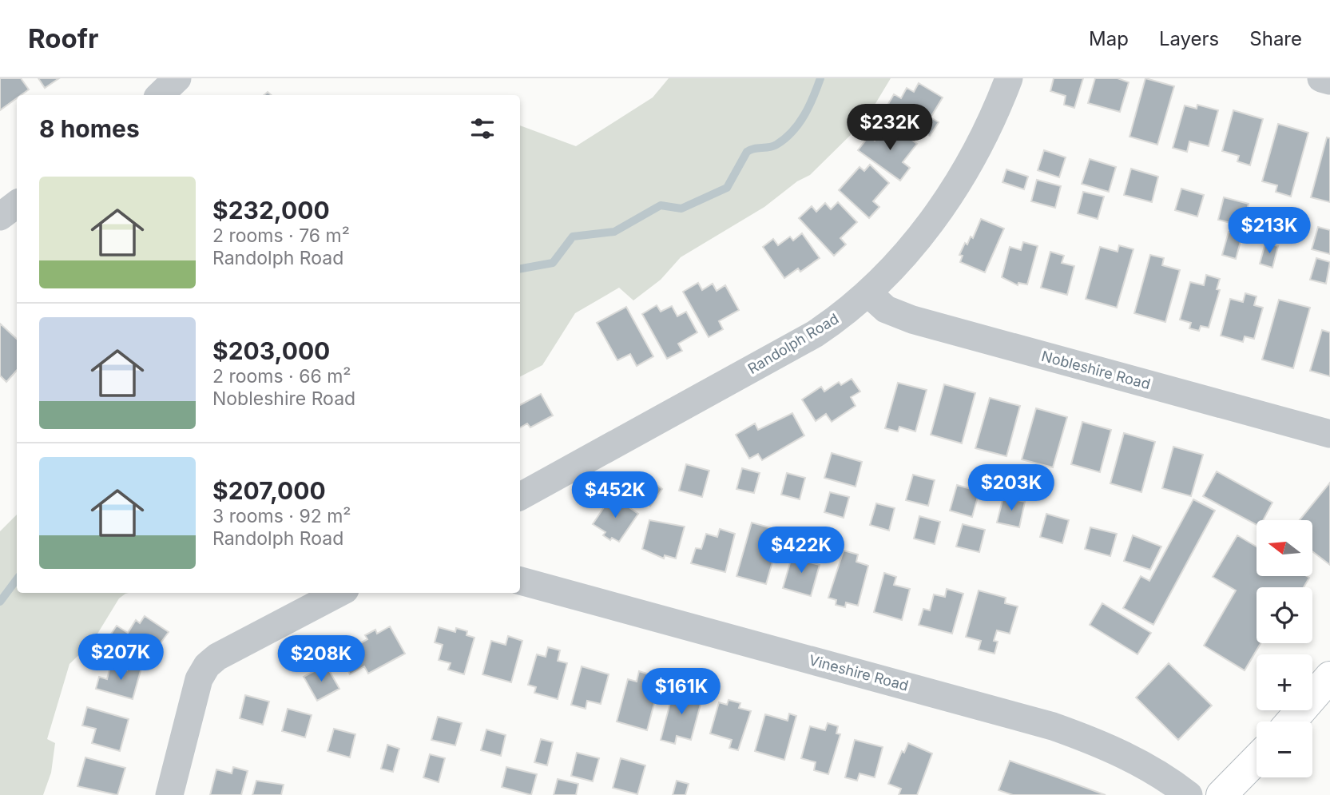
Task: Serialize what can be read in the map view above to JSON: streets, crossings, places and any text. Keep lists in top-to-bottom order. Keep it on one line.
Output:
{"streets":{"street":["Randolph Road","Nobleshire Road","Vineshire Road"]},"crossings":[["Randolph Road","Nobleshire Road"]],"north":"left","page":{"header":"Roofr","nav":["Map","Layers","Share"],"heading":"8 homes","price":["$232K","$213K","$203K","$452K","$422K","$207K","$208K","$161K"],"list":[{"name":"$232,000","note":"2 rooms · 76 m² · Randolph Road"},{"name":"$203,000","note":"2 rooms · 66 m² · Nobleshire Road"},{"name":"$207,000","note":"3 rooms · 92 m² · Randolph Road"}],"map_buttons":["+","−"]}}
